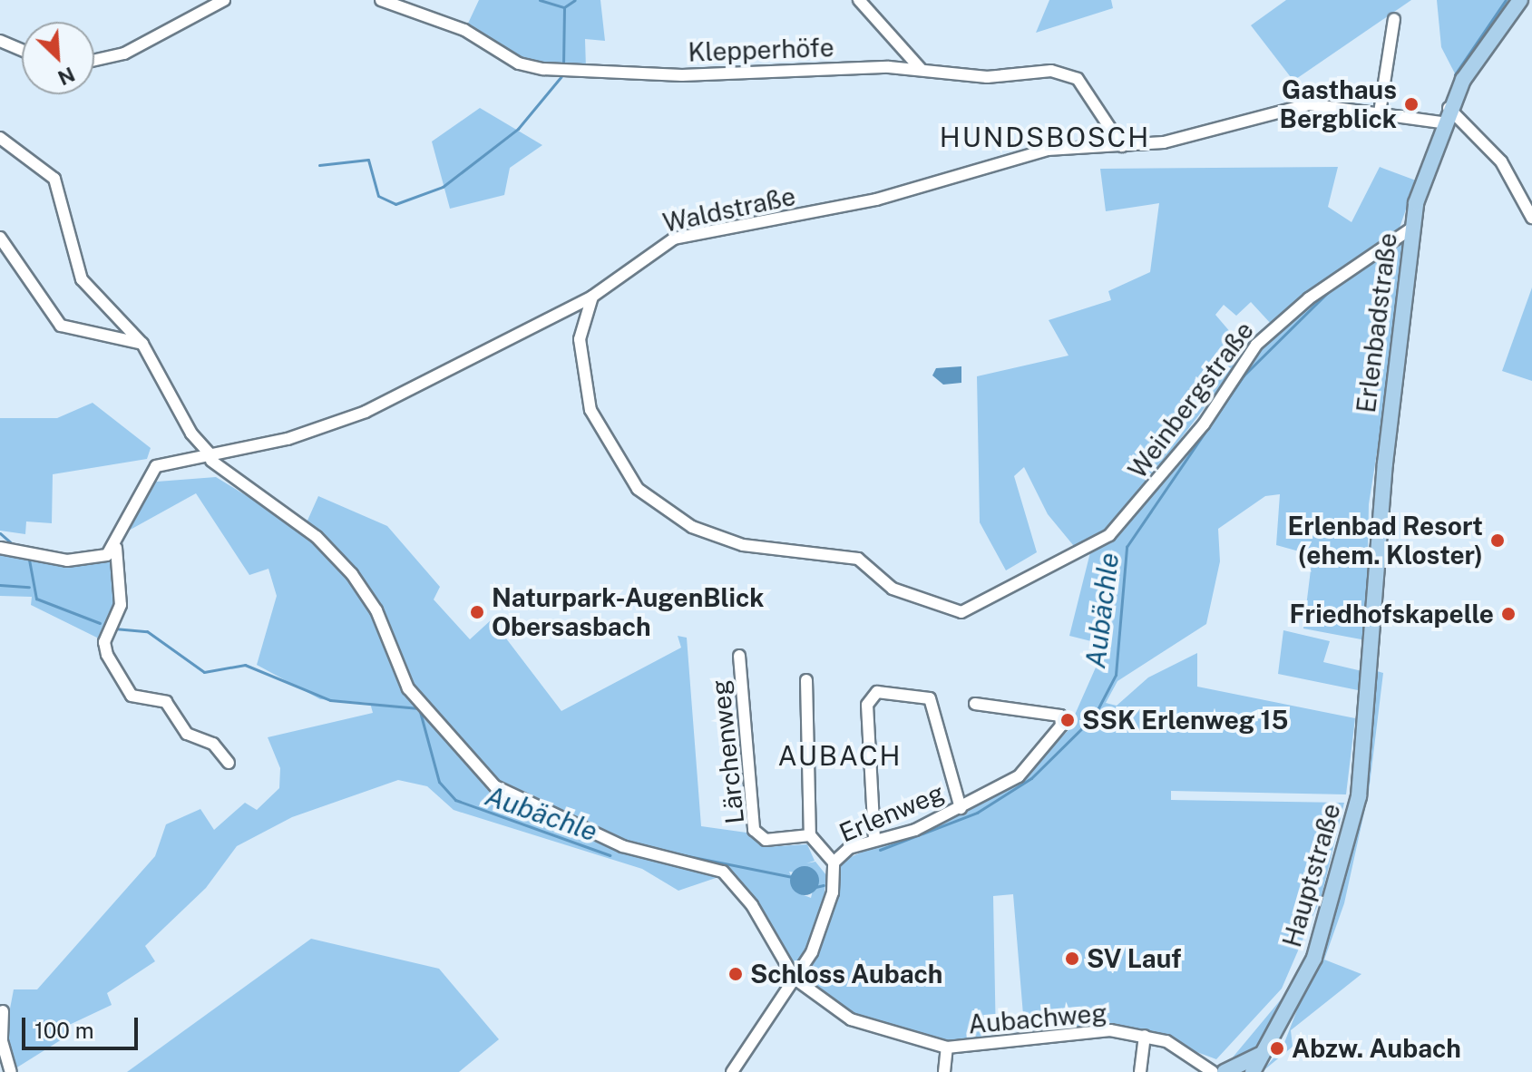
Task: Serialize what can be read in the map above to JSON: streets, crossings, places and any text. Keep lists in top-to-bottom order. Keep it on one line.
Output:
{"streets":{"main road":["Erlenbadstraße","Hauptstraße"],"street":["Klepperhöfe","Waldstraße","Weinbergstraße","Lärchenweg","Erlenweg","Aubachweg"]},"crossings":[["Klepperhöfe","Waldstraße"],["Waldstraße","Erlenbadstraße"],["Waldstraße","Weinbergstraße"],["Waldstraße","Aubachweg"],["Erlenbadstraße","Weinbergstraße"],["Erlenbadstraße","Hauptstraße"],["Erlenweg","Aubachweg"]],"districts":["HUNDSBOSCH","AUBACH"],"water":["Aubächle"],"places":["Gasthaus Bergblick","Erlenbad Resort (ehem. Kloster)","Naturpark-AugenBlick Obersasbach","Friedhofskapelle","SSK Erlenweg 15","SV Lauf","Schloss Aubach","Abzw. Aubach"],"scale_bar":"100 m","north":"bottom right"}
